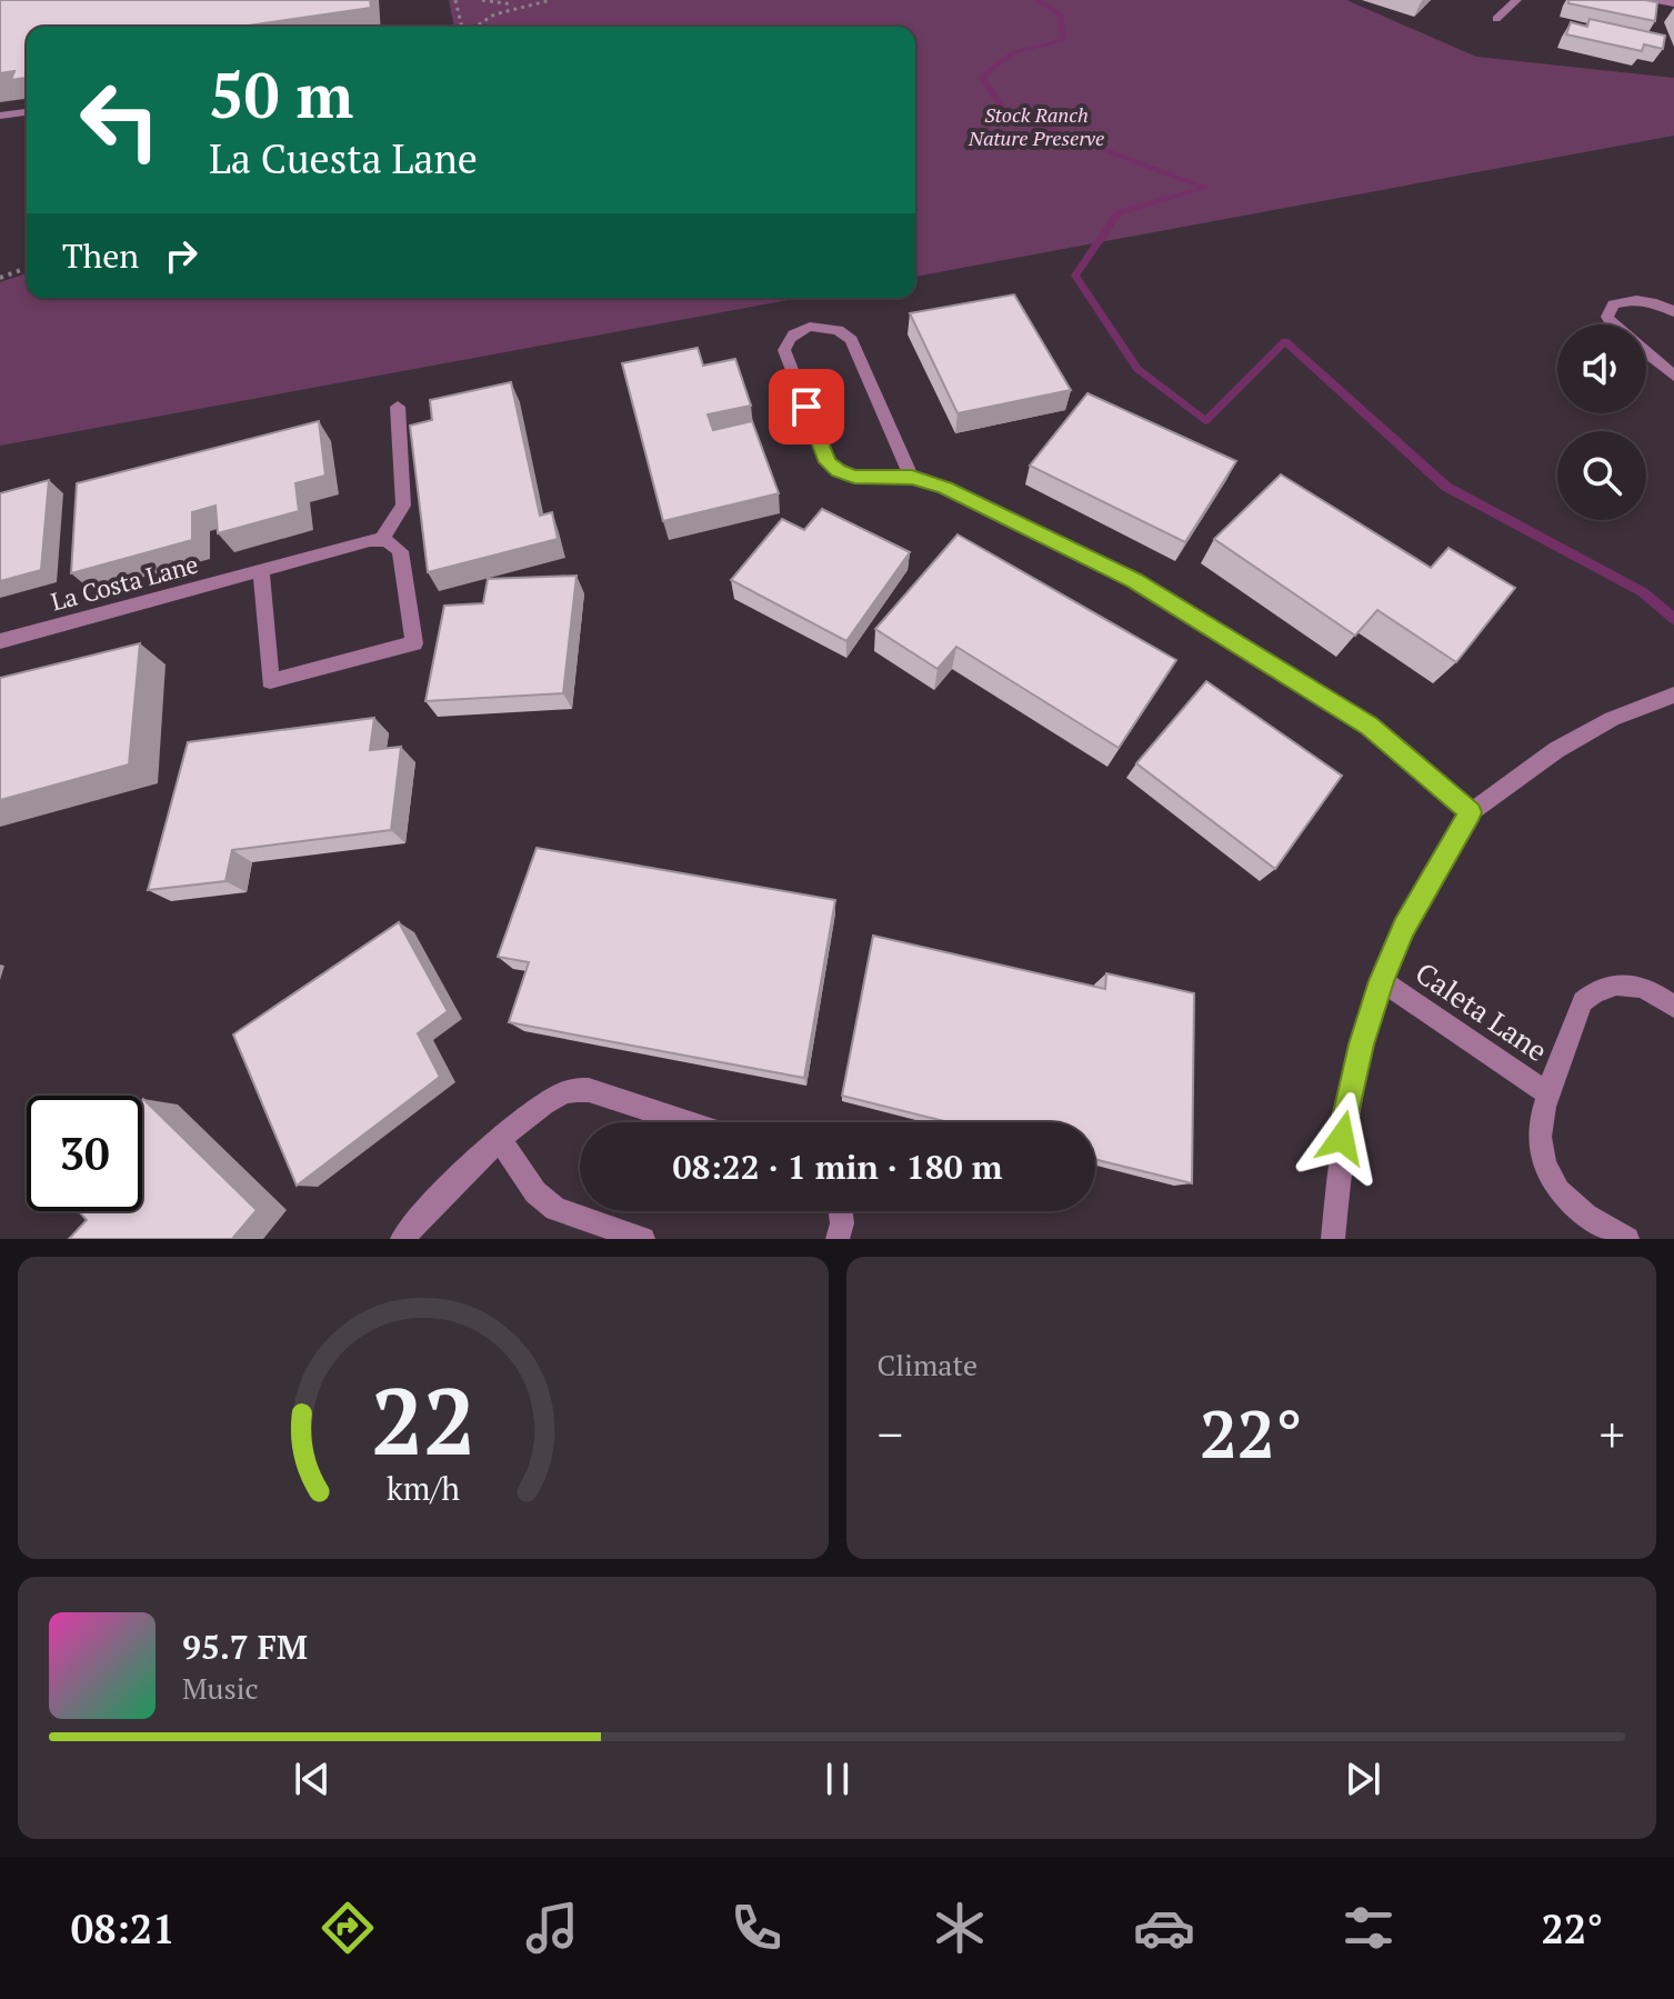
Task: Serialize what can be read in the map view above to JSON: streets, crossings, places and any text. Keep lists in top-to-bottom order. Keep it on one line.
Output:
{"streets":{"street":["La Costa Lane","Caleta Lane"]},"parks":["Stock Ranch Nature Preserve"],"page":{"turn":["50 m","La Cuesta Lane"],"then":"Then","limit":"30","trip":"08:22 · 1 min · 180 m","tile":"Climate","heat":["−","22°","+"],"song":["95.7 FM","Music"],"tabs":["08:21","22°"],"gauge":["22","km/h"]}}
